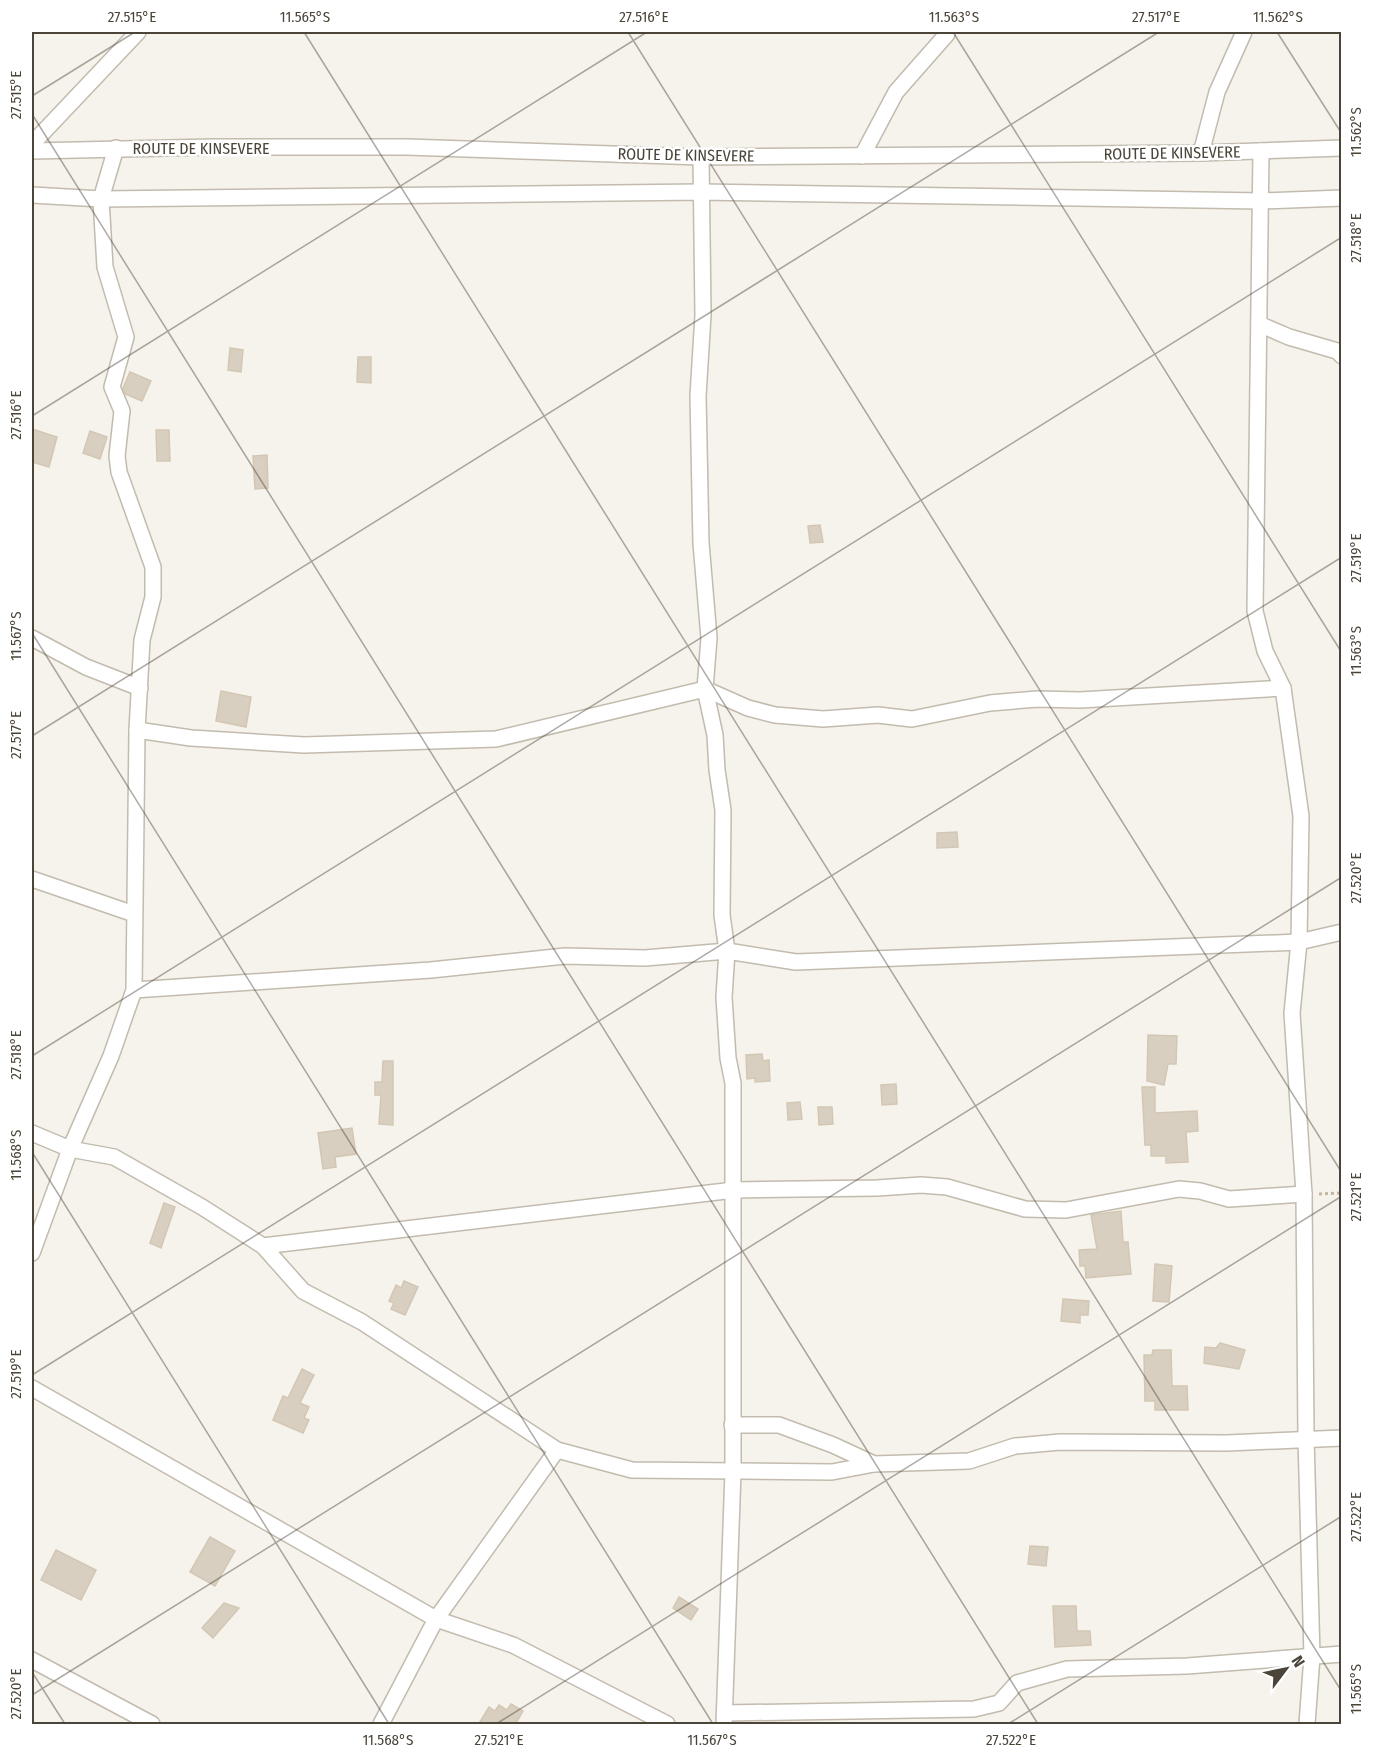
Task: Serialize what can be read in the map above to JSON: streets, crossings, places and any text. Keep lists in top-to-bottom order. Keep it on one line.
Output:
{"streets":{"street":["ROUTE DE KINSEVERE"]},"north":"top right","coordinates":["27.515°E","11.565°S","27.516°E","11.563°S","27.517°E","11.562°S","27.518°E","27.519°E","11.567°S","27.520°E","11.568°S","27.521°E","27.522°E"]}
